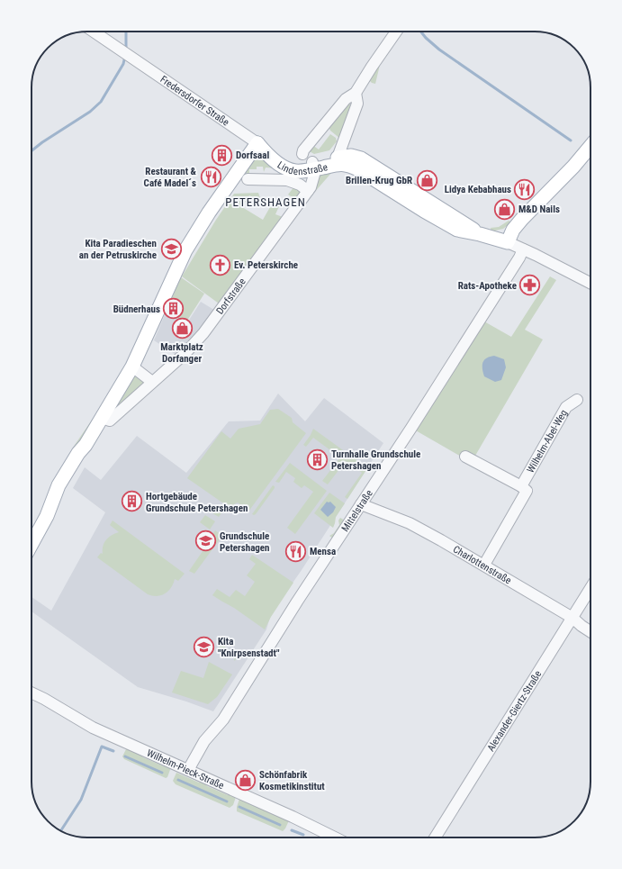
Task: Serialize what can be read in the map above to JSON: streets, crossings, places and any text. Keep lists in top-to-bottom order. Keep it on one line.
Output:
{"streets":{"main road":["Lindenstraße"],"street":["Fredersdorfer Straße","Dorfstraße","Wilhelm-Abel-Weg","Mittelstraße","Charlottenstraße","Alexander-Giertz-Straße","Wilhelm-Pieck-Straße"]},"crossings":[["Fredersdorfer Straße","Lindenstraße"],["Lindenstraße","Dorfstraße"],["Mittelstraße","Charlottenstraße"],["Mittelstraße","Wilhelm-Pieck-Straße"],["Charlottenstraße","Alexander-Giertz-Straße"]],"districts":["PETERSHAGEN"],"places":{"building":["Dorfsaal","Büdnerhaus","Turnhalle Grundschule Petershagen","Hortgebäude Grundschule Petershagen"],"restaurant":["Restaurant & Café Madel´s","Lidya Kebabhaus","Mensa"],"shop":["Brillen-Krug GbR","M&D Nails","Marktplatz Dorfanger","Schönfabrik Kosmetikinstitut"],"school or university":["Kita Paradieschen an der Petruskirche","Grundschule Petershagen","Kita \"Knirpsenstadt\""],"church":["Ev. Peterskirche"],"pharmacy":["Rats-Apotheke"]}}
